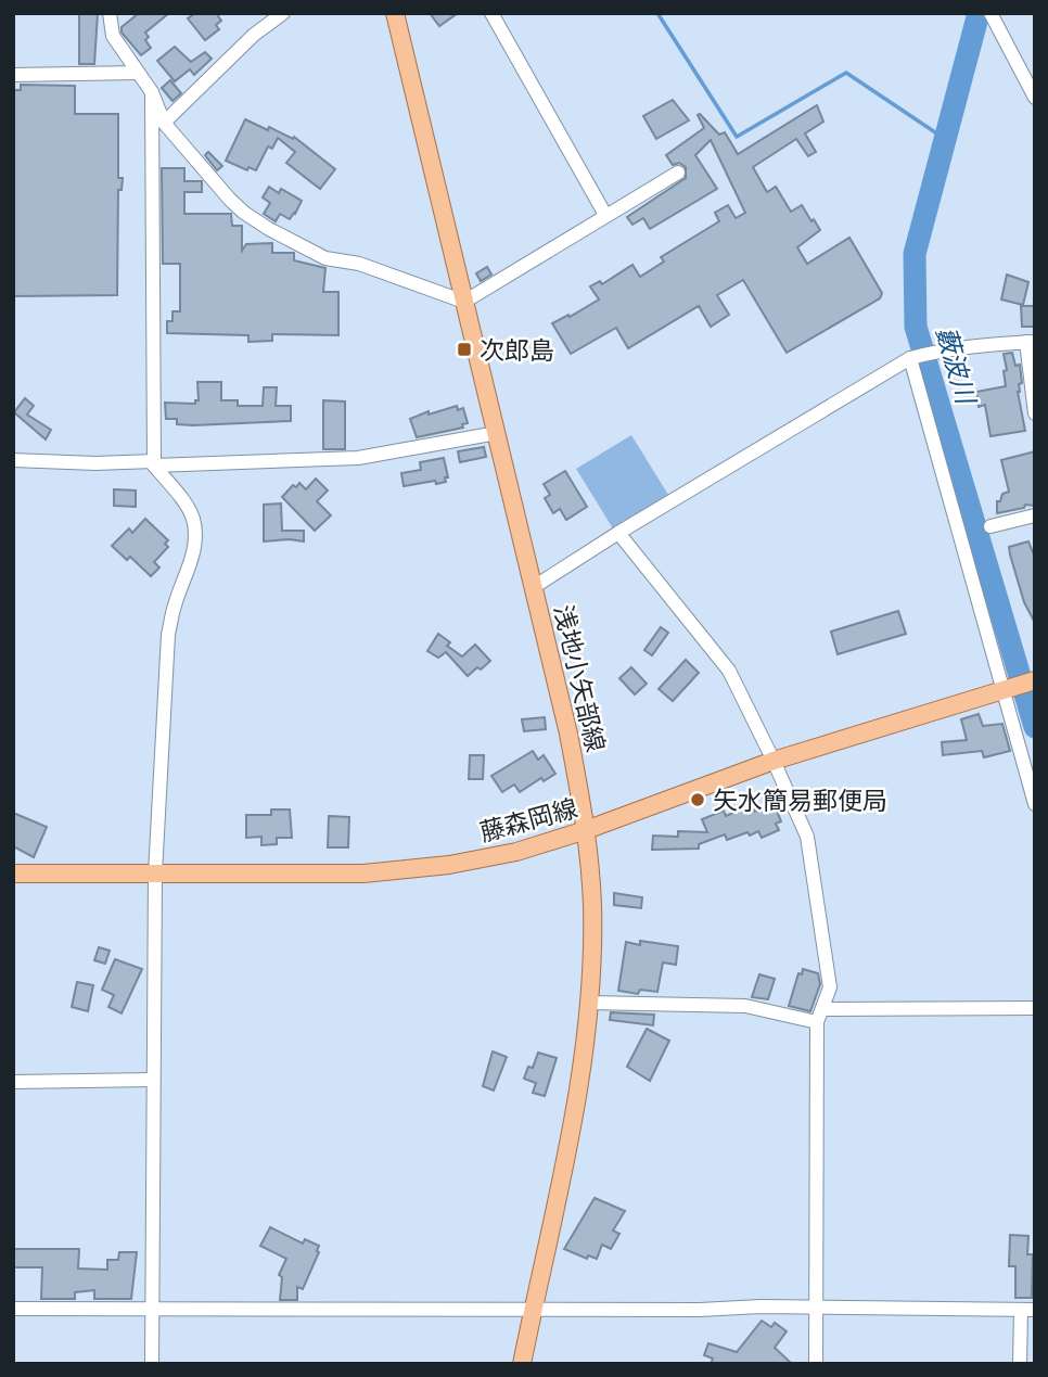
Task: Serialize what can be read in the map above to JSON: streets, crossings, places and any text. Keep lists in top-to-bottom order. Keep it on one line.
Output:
{"streets":{"main road":["浅地小矢部線","藤森岡線"]},"crossings":[["浅地小矢部線","藤森岡線"]],"water":["藪波川"],"places":{"transit":["次郎島"],"other":["矢水簡易郵便局"]}}
